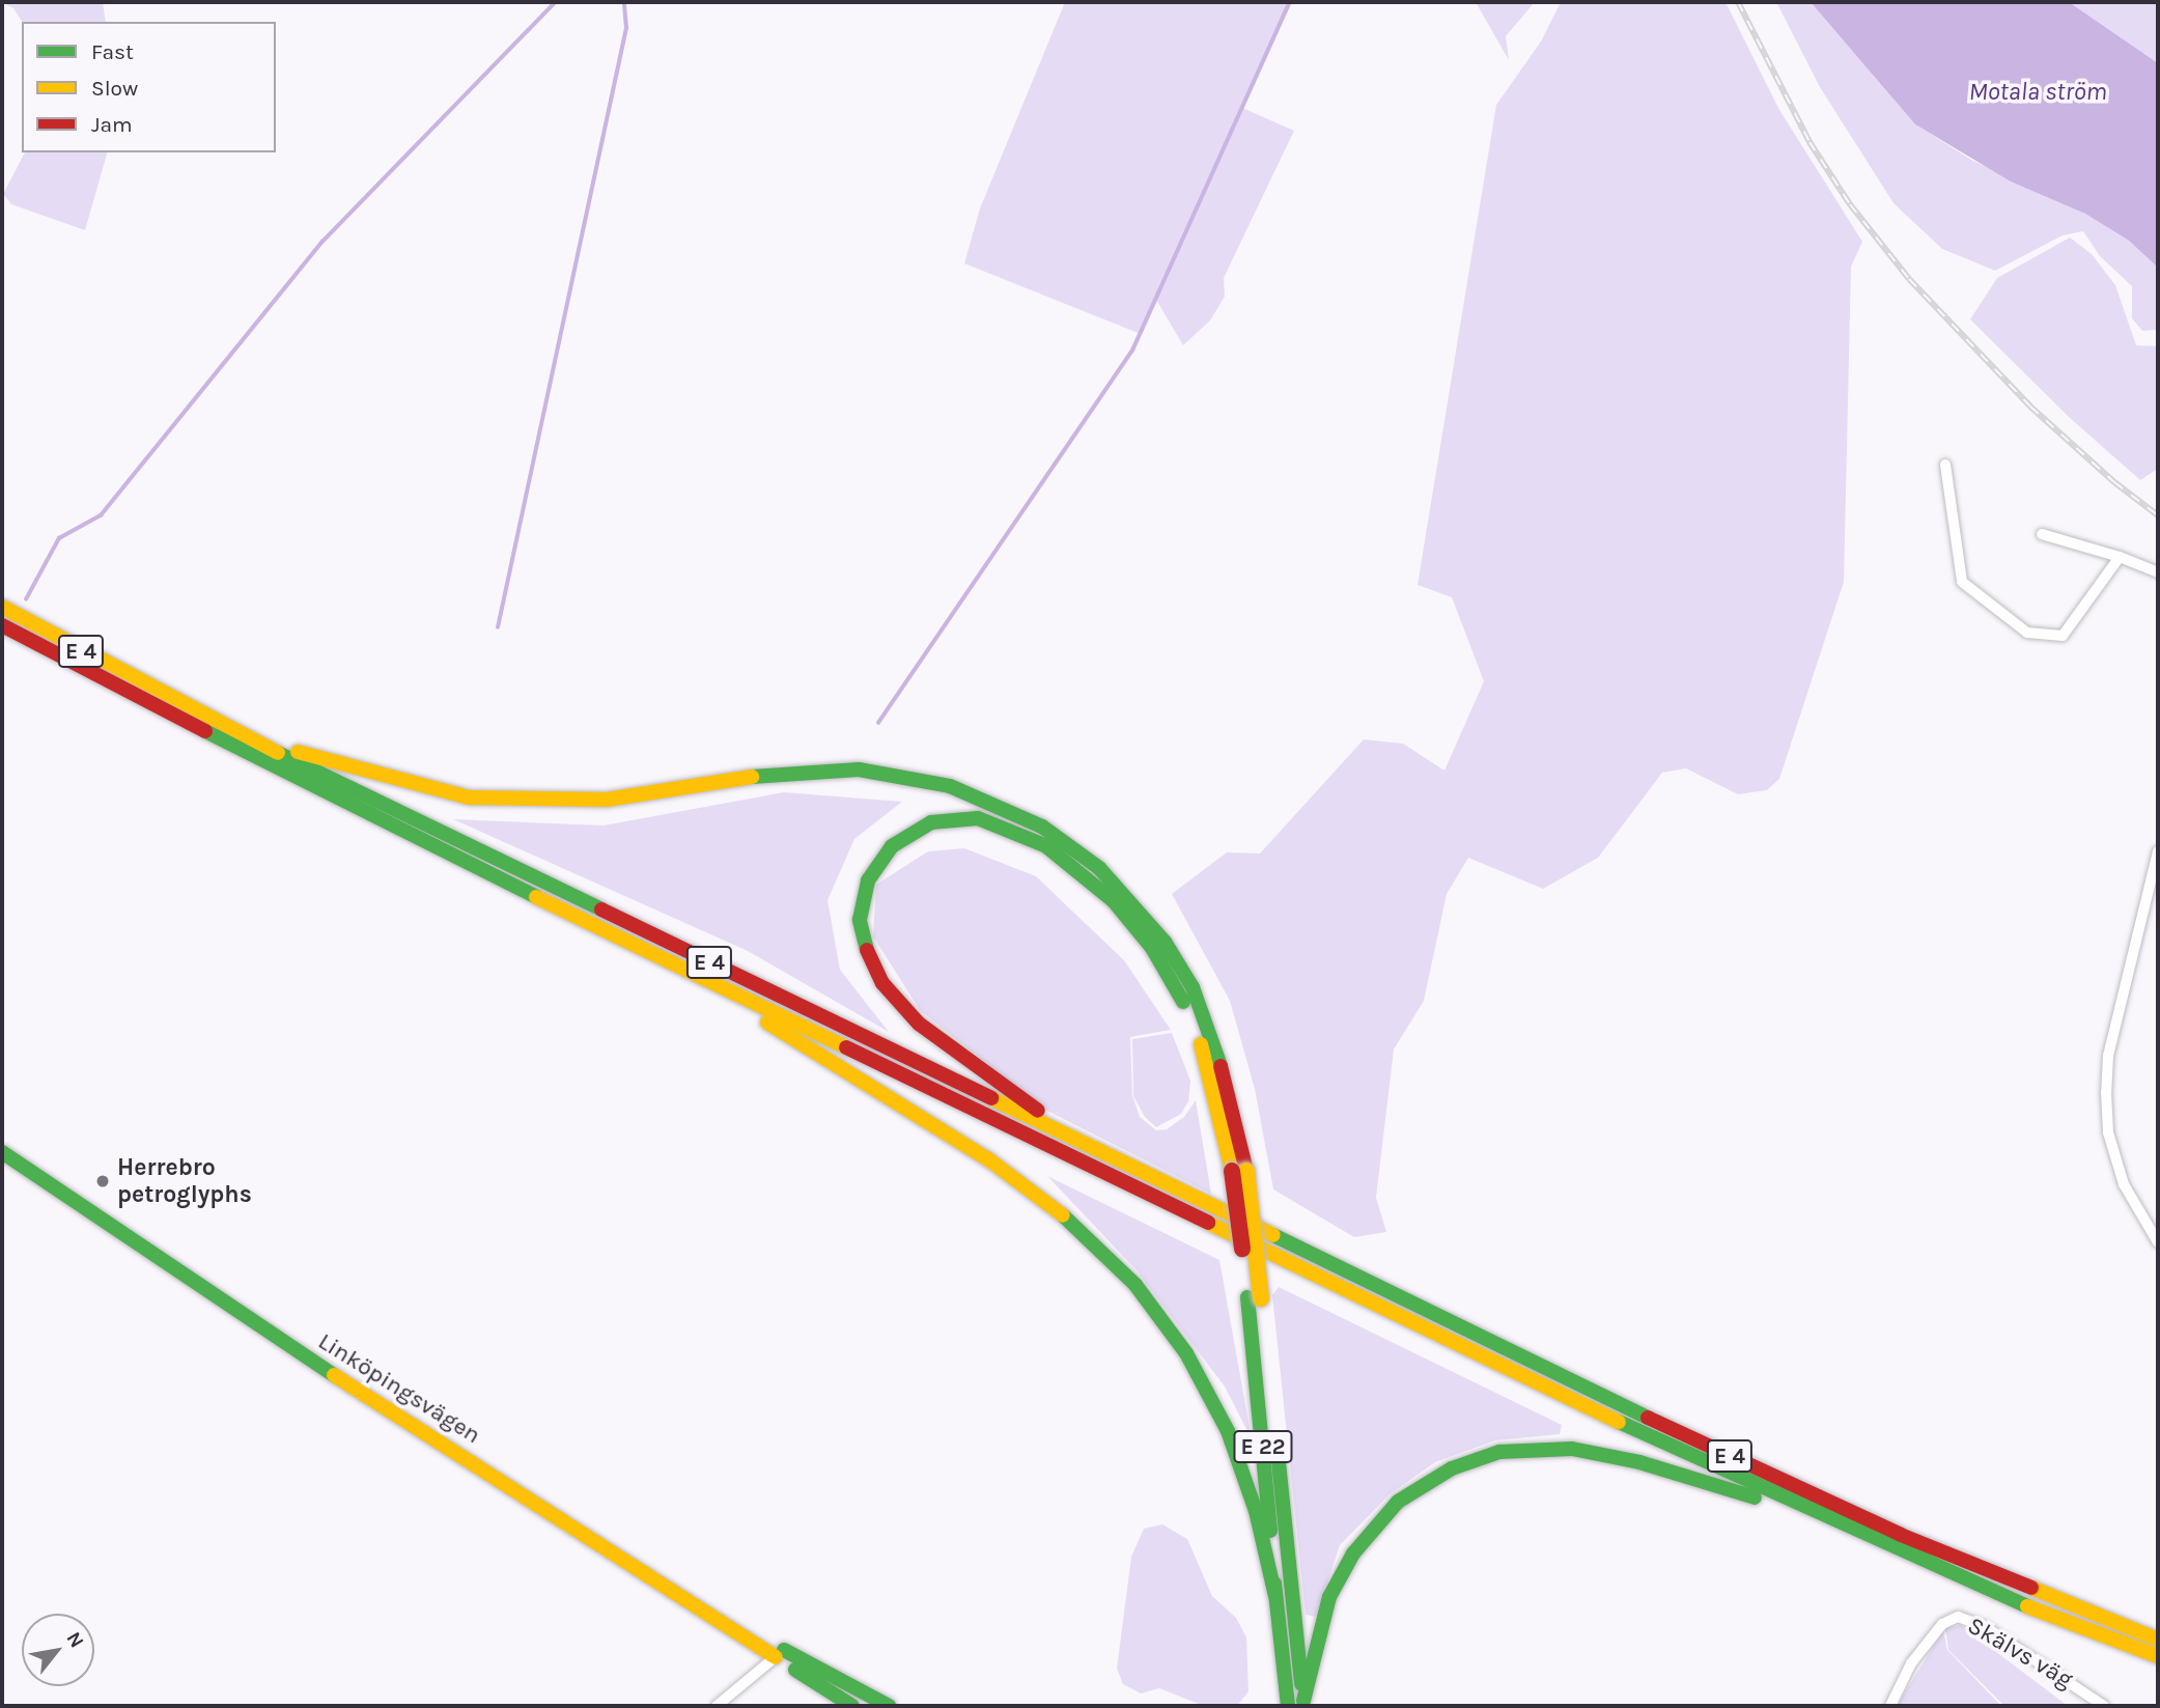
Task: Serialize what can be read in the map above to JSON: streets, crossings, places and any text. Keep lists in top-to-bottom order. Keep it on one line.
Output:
{"streets":{"main road":["E 4","Linköpingsvägen","E 22"],"street":["Skälvs väg"]},"water":["Motala ström"],"places":["Herrebro petroglyphs"],"legend":["Fast","Slow","Jam"],"north":"top right"}
